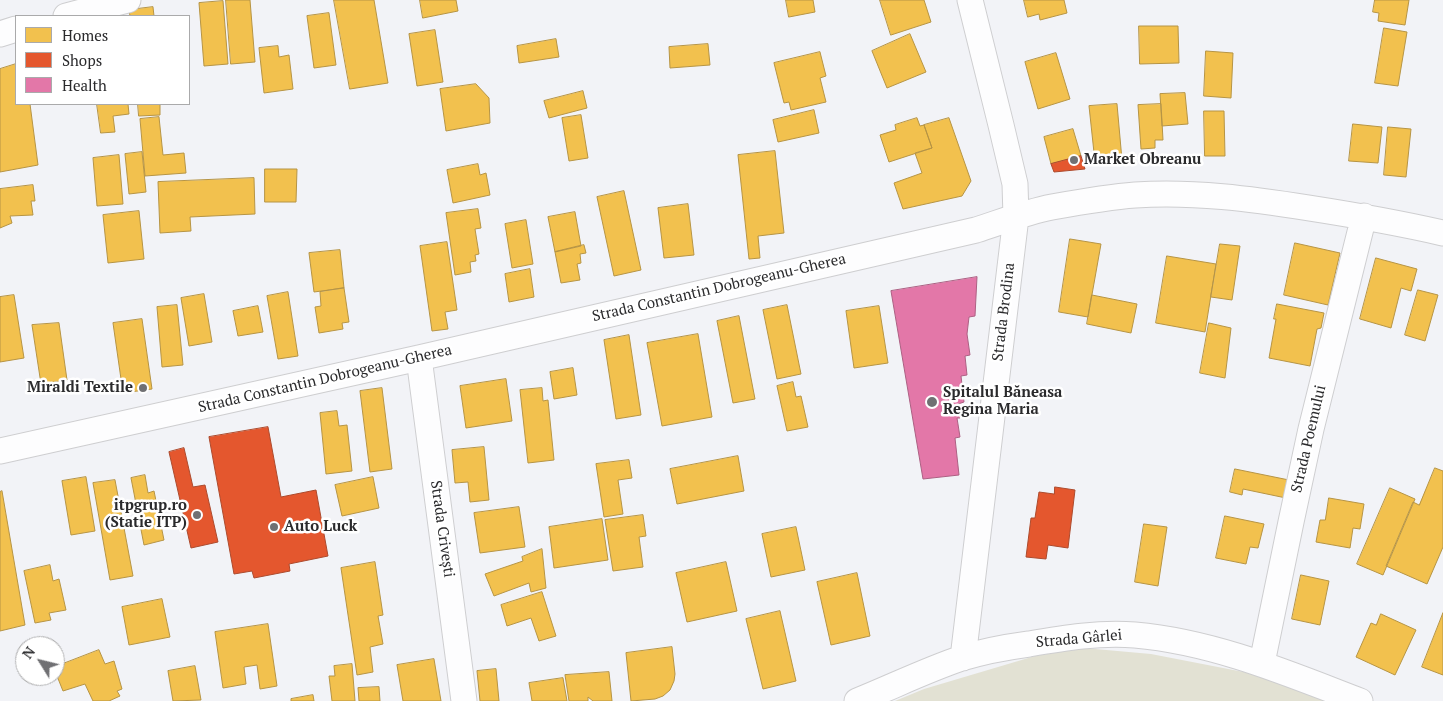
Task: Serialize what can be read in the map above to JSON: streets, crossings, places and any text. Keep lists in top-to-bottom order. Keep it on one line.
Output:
{"streets":{"street":["Strada Constantin Dobrogeanu-Gherea","Strada Brodina","Strada Poemului","Strada Crivești","Strada Gârlei"]},"crossings":[["Strada Constantin Dobrogeanu-Gherea","Strada Brodina"],["Strada Constantin Dobrogeanu-Gherea","Strada Poemului"],["Strada Constantin Dobrogeanu-Gherea","Strada Crivești"],["Strada Brodina","Strada Gârlei"],["Strada Poemului","Strada Gârlei"]],"places":["Market Obreanu","Miraldi Textile","Spitalul Băneasa Regina Maria","itpgrup.ro (Statie ITP)","Auto Luck"],"legend":["Homes","Shops","Health"],"north":"top left"}
